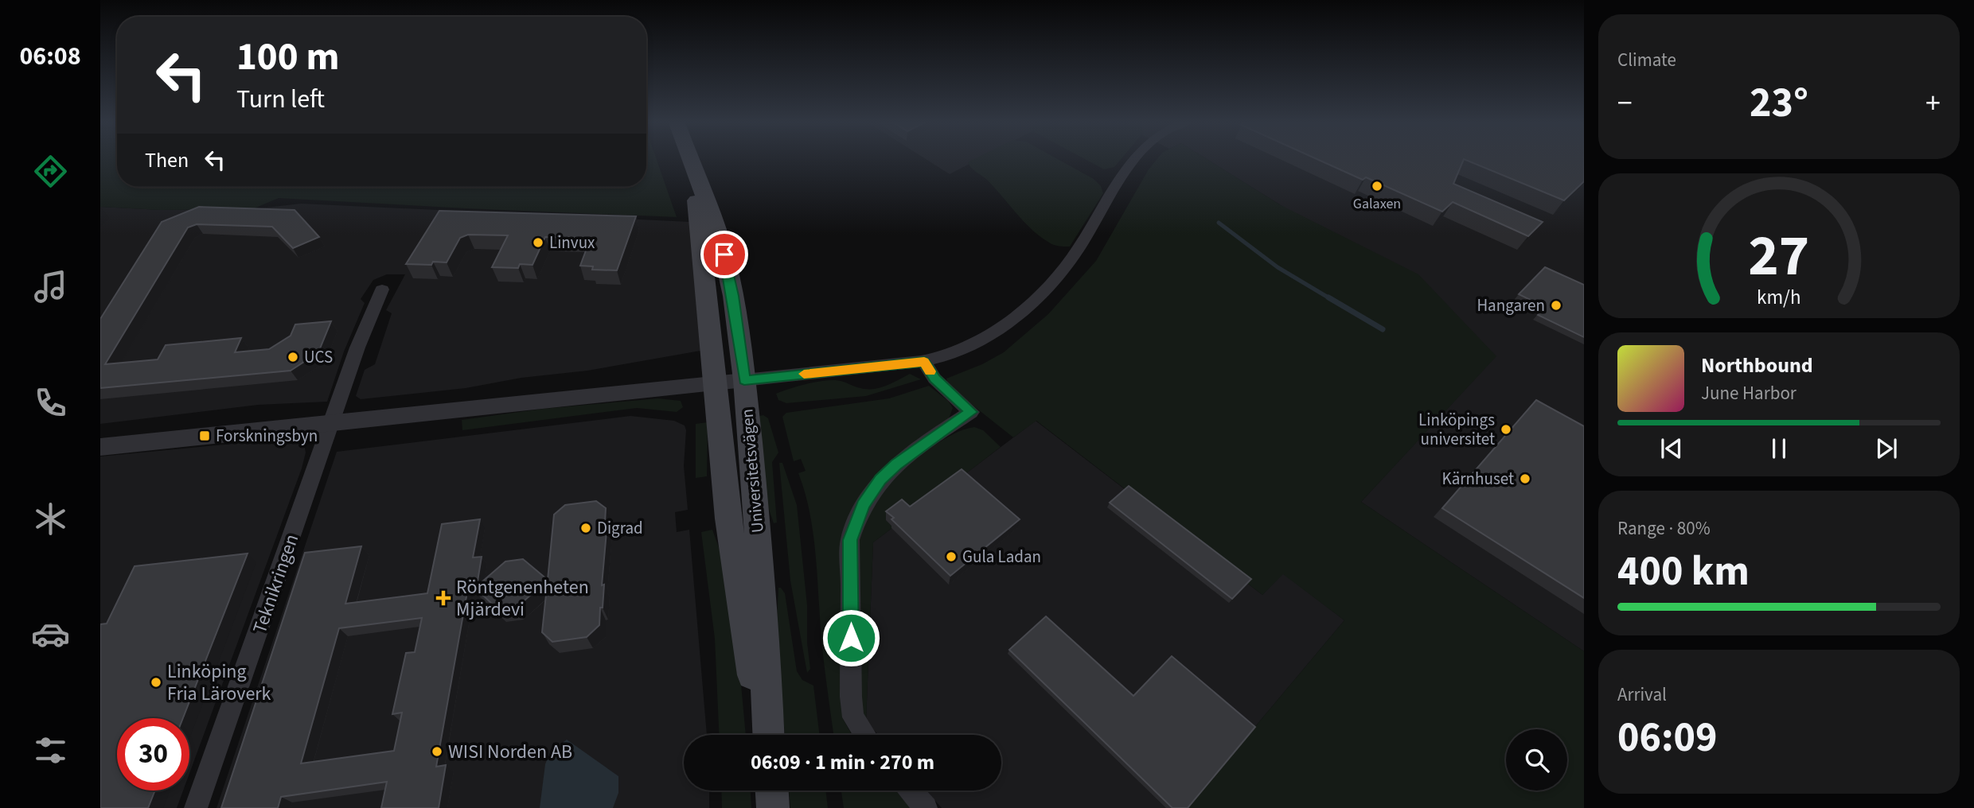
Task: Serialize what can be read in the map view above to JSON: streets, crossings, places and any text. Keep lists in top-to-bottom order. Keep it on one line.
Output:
{"streets":{"main road":["Universitetsvägen"],"street":["Teknikringen"]},"places":{"other":["Galaxen","Linvux","Hangaren","UCS","Linköpings universitet","Kärnhuset","Digrad","Gula Ladan","Linköping Fria Läroverk","WISI Norden AB"],"transit":["Forskningsbyn"],"health":["Röntgenenheten Mjärdevi"]},"page":{"tabs":"06:08","tile":["Climate",["Range · 80%","400 km"],["Arrival","06:09"]],"turn":["100 m","Turn left"],"heat":["−","23°","+"],"then":"Then","song":["Northbound","June Harbor"],"limit":"30","trip":"06:09 · 1 min · 270 m","gauge":["27","km/h"]}}
